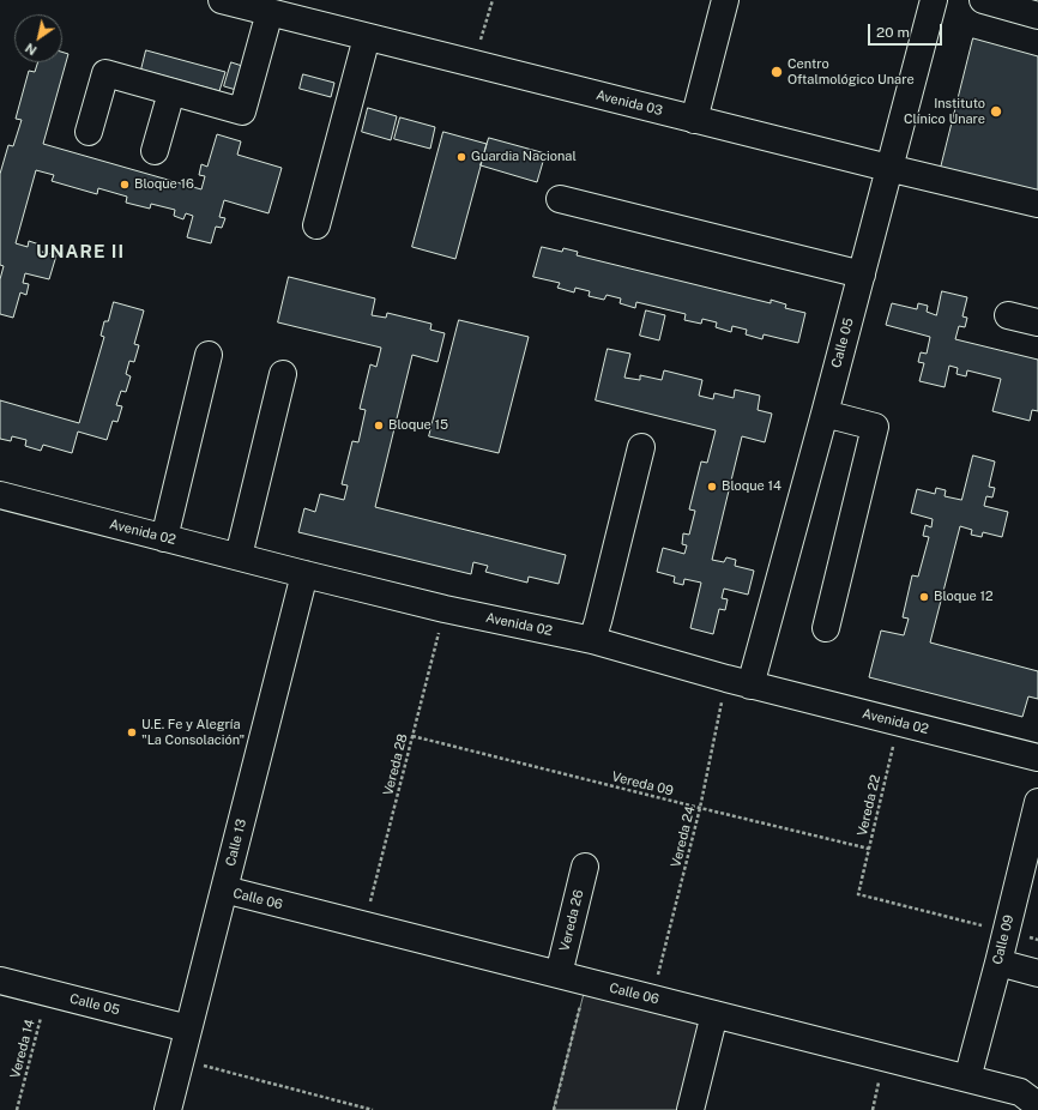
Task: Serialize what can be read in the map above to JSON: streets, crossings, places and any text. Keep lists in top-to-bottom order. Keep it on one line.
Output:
{"streets":{"street":["Avenida 03","Calle 05","Avenida 02","Calle 13","Calle 06","Vereda 26","Calle 09"],"path":["Vereda 28","Vereda 09","Vereda 22","Vereda 24","Vereda 14"]},"crossings":[["Avenida 03","Calle 05"],["Calle 05","Avenida 02"],["Calle 05","Vereda 24"],["Calle 05","Calle 13"],["Calle 05","Vereda 14"],["Avenida 02","Vereda 28"],["Avenida 02","Vereda 22"],["Avenida 02","Vereda 24"],["Avenida 02","Calle 13"],["Vereda 28","Vereda 09"],["Vereda 28","Calle 06"],["Vereda 09","Vereda 22"],["Vereda 09","Vereda 24"],["Vereda 22","Calle 09"],["Vereda 24","Calle 06"],["Calle 13","Calle 06"],["Calle 06","Vereda 26"],["Calle 06","Calle 09"]],"districts":["UNARE II"],"places":["Centro Oftalmológico Unare","Instituto Clínico Unare","Guardia Nacional","Bloque 16","Bloque 15","Bloque 14","Bloque 12","U.E. Fe y Alegría \"La Consolación\""],"scale_bar":"20 m","north":"bottom left"}
